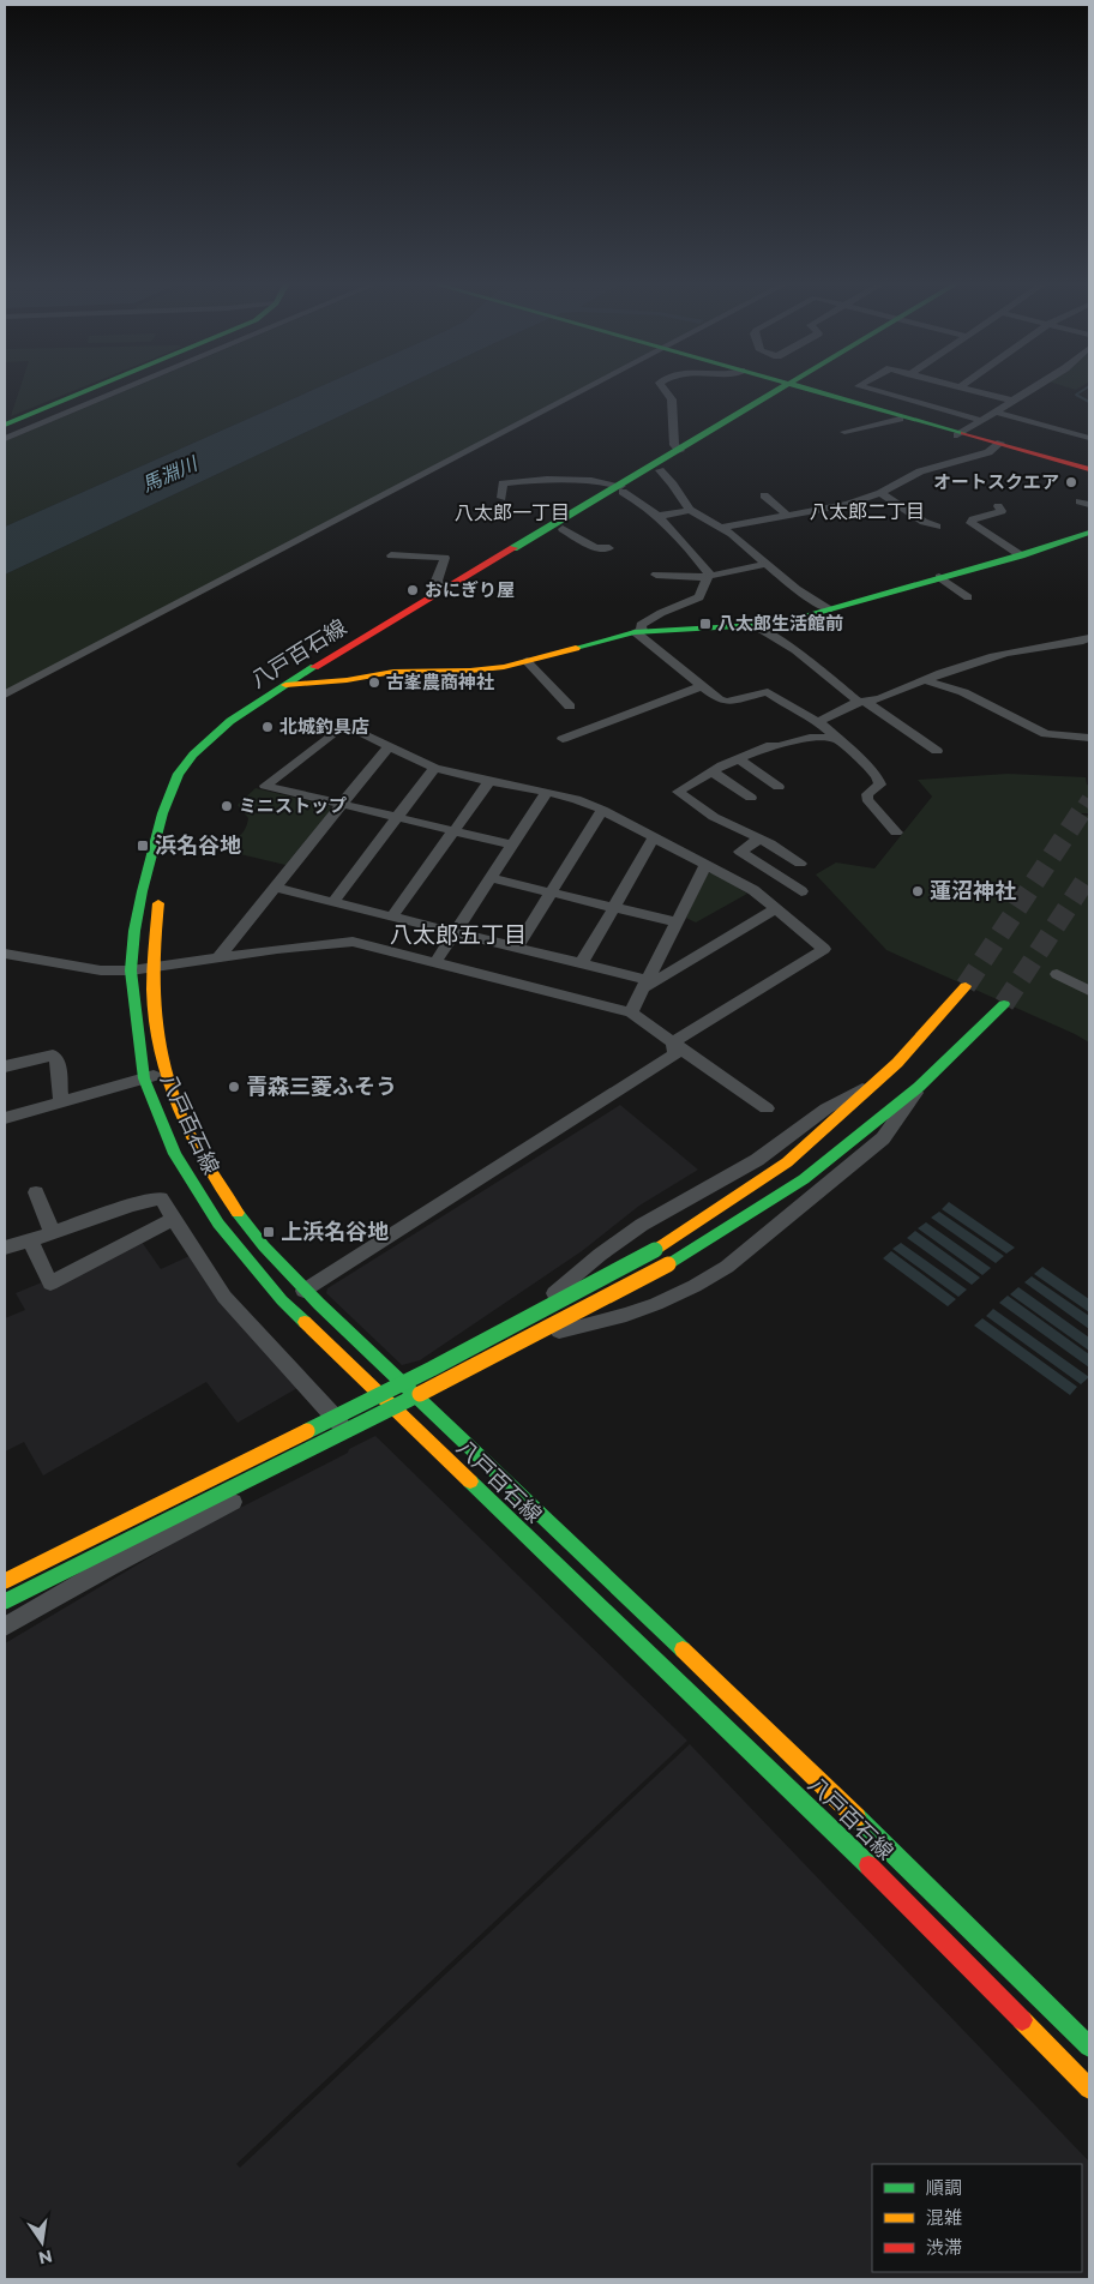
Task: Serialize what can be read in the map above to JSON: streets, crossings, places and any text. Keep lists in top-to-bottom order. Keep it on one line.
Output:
{"streets":{"main road":["八戸百石線"]},"districts":["八太郎二丁目","八太郎一丁目","八太郎五丁目"],"water":["馬淵川"],"places":{"other":["オートスクエア","おにぎり屋","古峯農商神社","北城釣具店","ミニストップ","蓮沼神社","青森三菱ふそう"],"transit":["八太郎生活館前","浜名谷地","上浜名谷地"]},"legend":["順調","混雑","渋滞"],"north":"bottom"}
